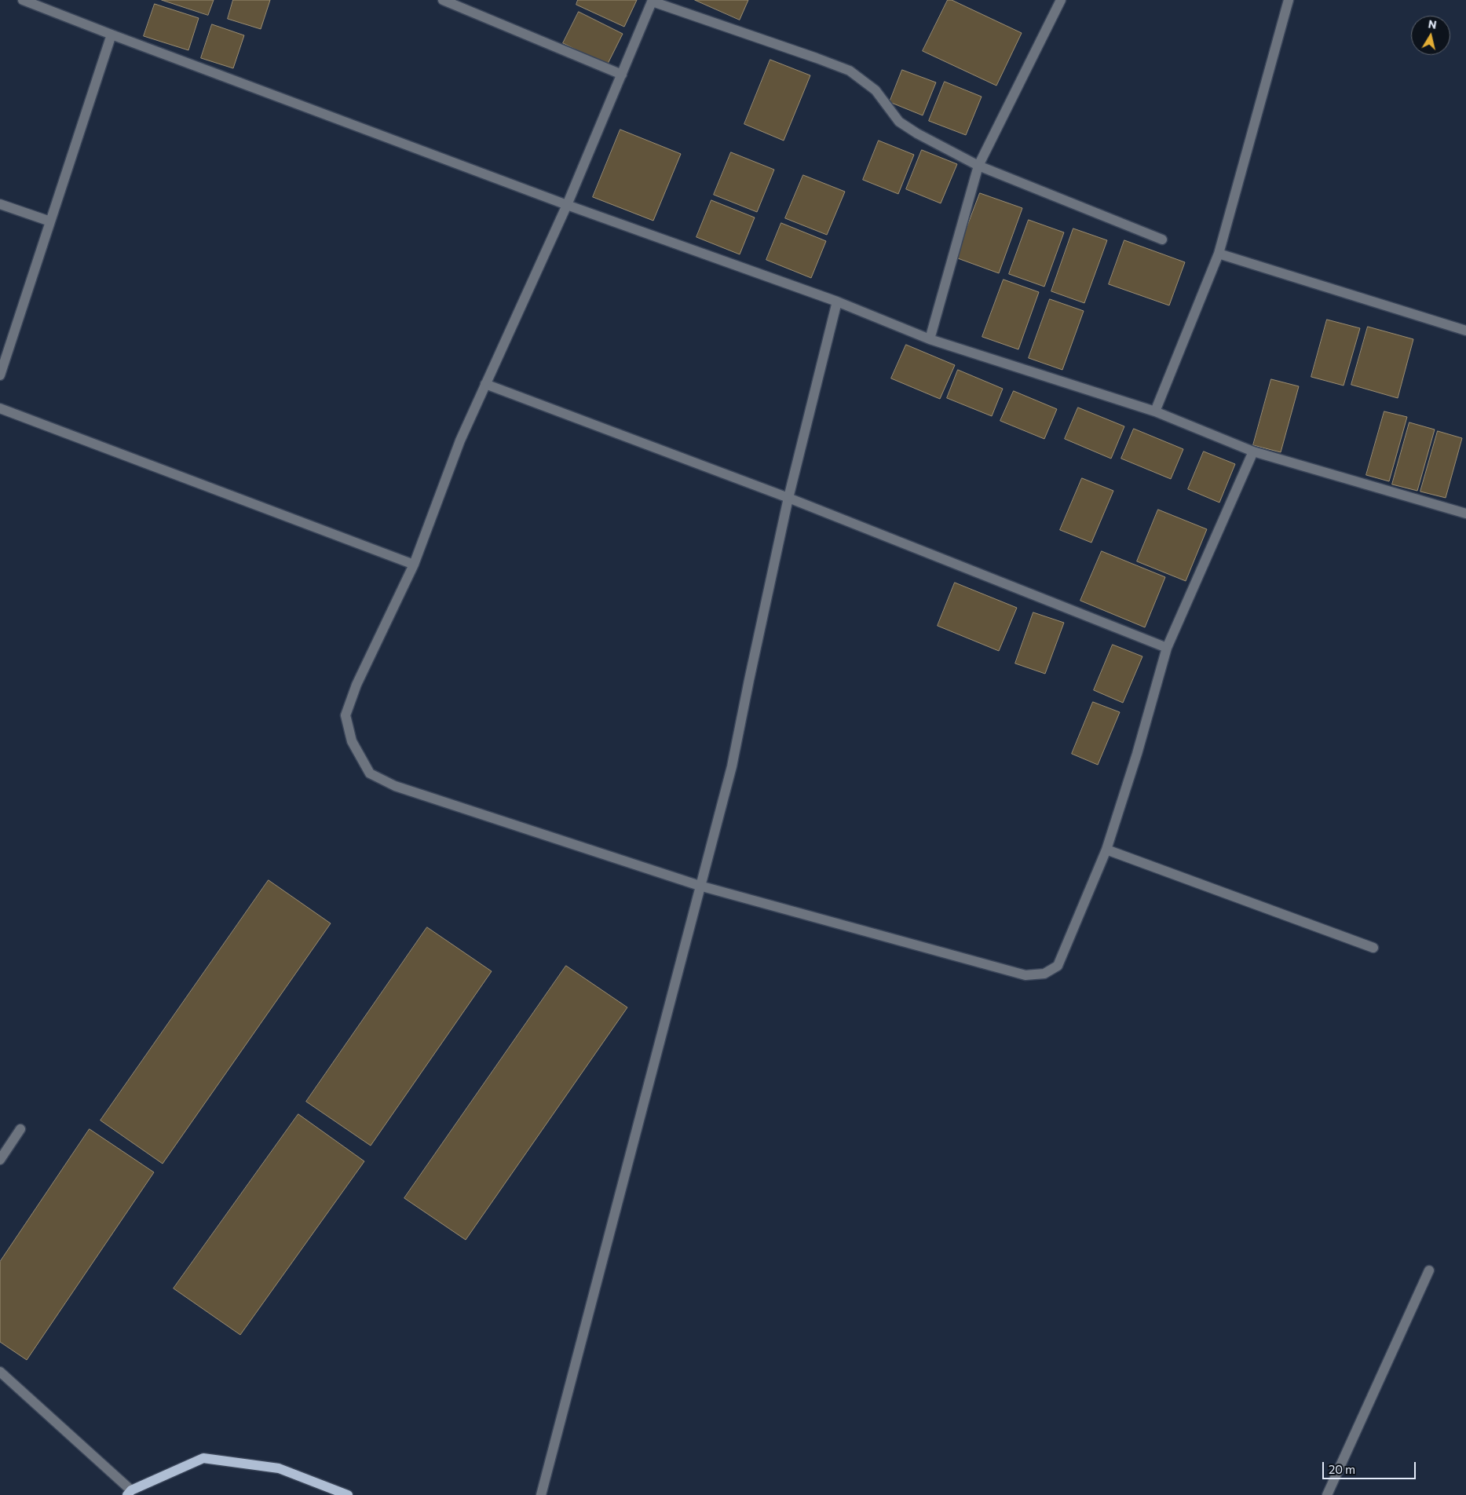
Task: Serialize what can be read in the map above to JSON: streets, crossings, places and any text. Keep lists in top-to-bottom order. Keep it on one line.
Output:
{"scale_bar":"20 m","north":"top"}
